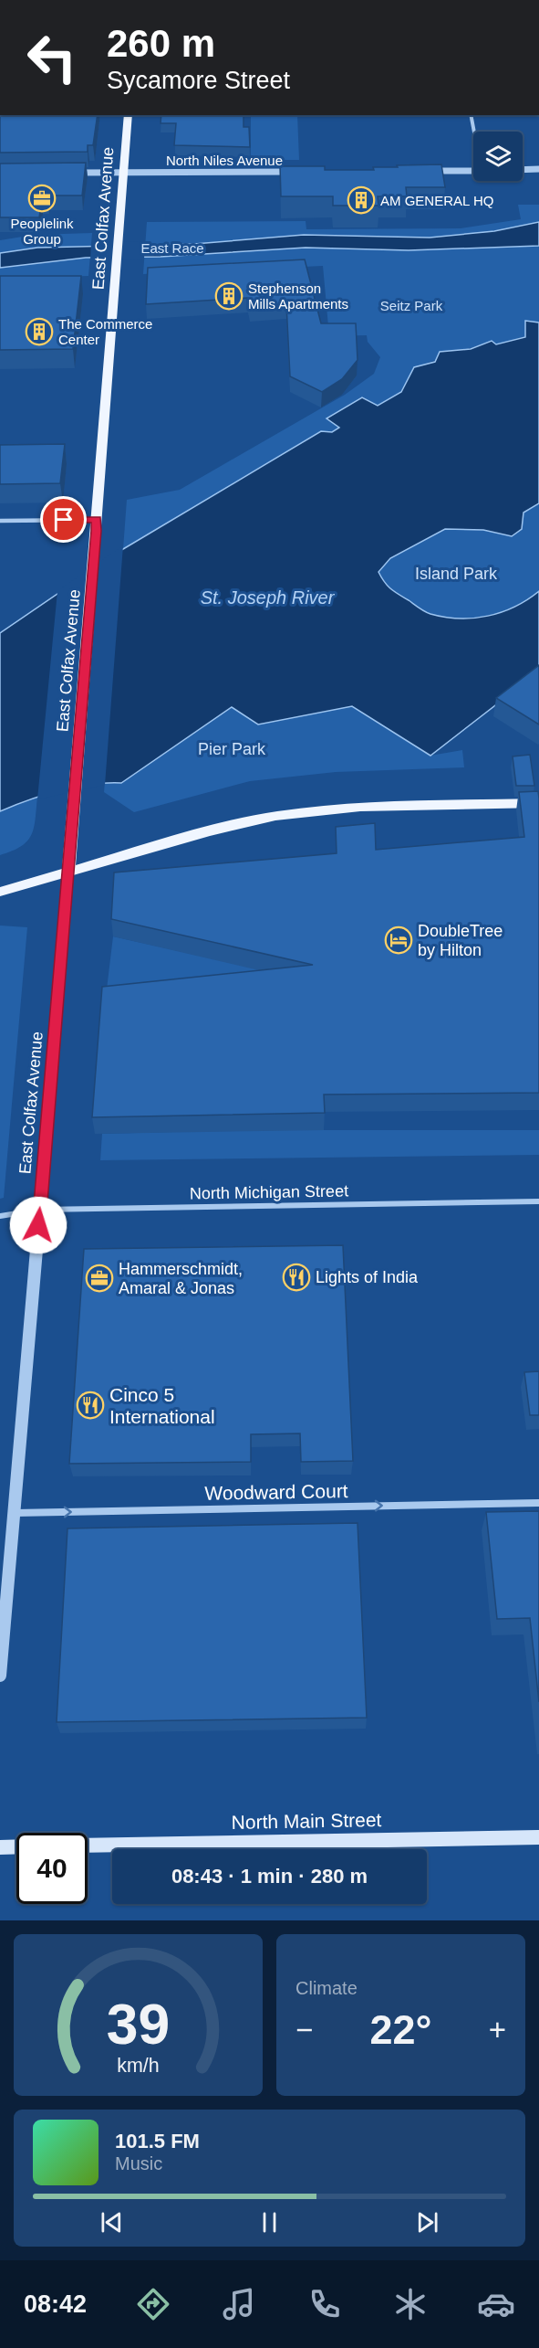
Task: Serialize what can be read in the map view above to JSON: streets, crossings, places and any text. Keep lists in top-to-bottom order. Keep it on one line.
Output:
{"streets":{"main road":["East Colfax Avenue","North Main Street"],"street":["North Niles Avenue","North Michigan Street","Woodward Court"]},"crossings":[["North Niles Avenue","East Colfax Avenue"],["East Colfax Avenue","North Michigan Street"],["East Colfax Avenue","Woodward Court"]],"one_way":["Woodward Court"],"water":["St. Joseph River"],"parks":["East Race","Seitz Park","Island Park","Pier Park"],"places":{"office":["Peoplelink Group","Hammerschmidt, Amaral & Jonas"],"building":["AM GENERAL HQ","Stephenson Mills Apartments","The Commerce Center"],"hotel":["DoubleTree by Hilton"],"restaurant":["Lights of India","Cinco 5 International"]},"page":{"turn":["260 m","Sycamore Street"],"limit":"40","trip":"08:43 · 1 min · 280 m","tile":"Climate","heat":["−","22°","+"],"song":["101.5 FM","Music"],"tabs":"08:42","gauge":["39","km/h"]}}
